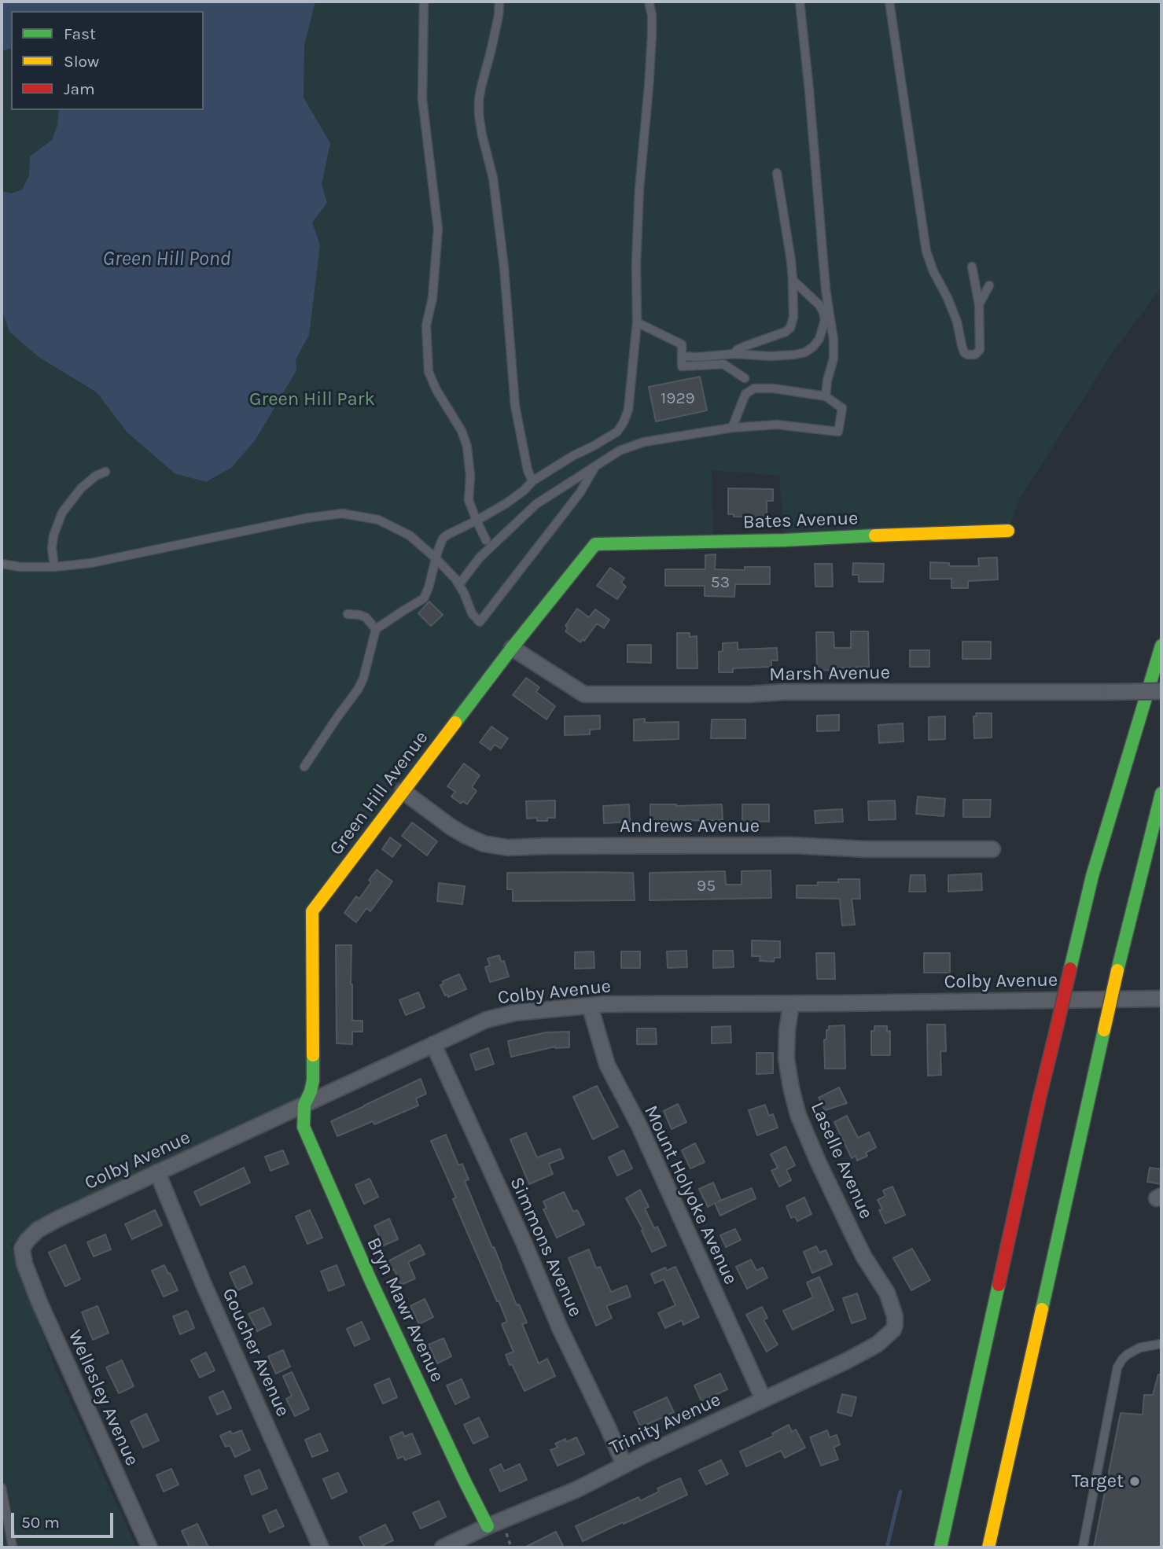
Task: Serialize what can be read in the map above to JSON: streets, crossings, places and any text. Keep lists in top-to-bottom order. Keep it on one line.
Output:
{"streets":{"main road":["Bates Avenue","Green Hill Avenue","Bryn Mawr Avenue"],"street":["Marsh Avenue","Andrews Avenue","Colby Avenue","Laselle Avenue","Mount Holyoke Avenue","Simmons Avenue","Goucher Avenue","Wellesley Avenue","Trinity Avenue"]},"crossings":[["Bates Avenue","Green Hill Avenue"],["Marsh Avenue","Green Hill Avenue"],["Green Hill Avenue","Andrews Avenue"],["Green Hill Avenue","Colby Avenue"],["Green Hill Avenue","Bryn Mawr Avenue"],["Colby Avenue","Laselle Avenue"],["Colby Avenue","Mount Holyoke Avenue"],["Colby Avenue","Simmons Avenue"],["Colby Avenue","Bryn Mawr Avenue"],["Colby Avenue","Goucher Avenue"],["Colby Avenue","Wellesley Avenue"],["Laselle Avenue","Trinity Avenue"],["Mount Holyoke Avenue","Trinity Avenue"],["Simmons Avenue","Trinity Avenue"],["Bryn Mawr Avenue","Trinity Avenue"]],"water":["Green Hill Pond"],"parks":["Green Hill Park"],"places":["Target"],"house_numbers":["1929","53","95"],"legend":["Fast","Slow","Jam"],"scale_bar":"50 m"}
